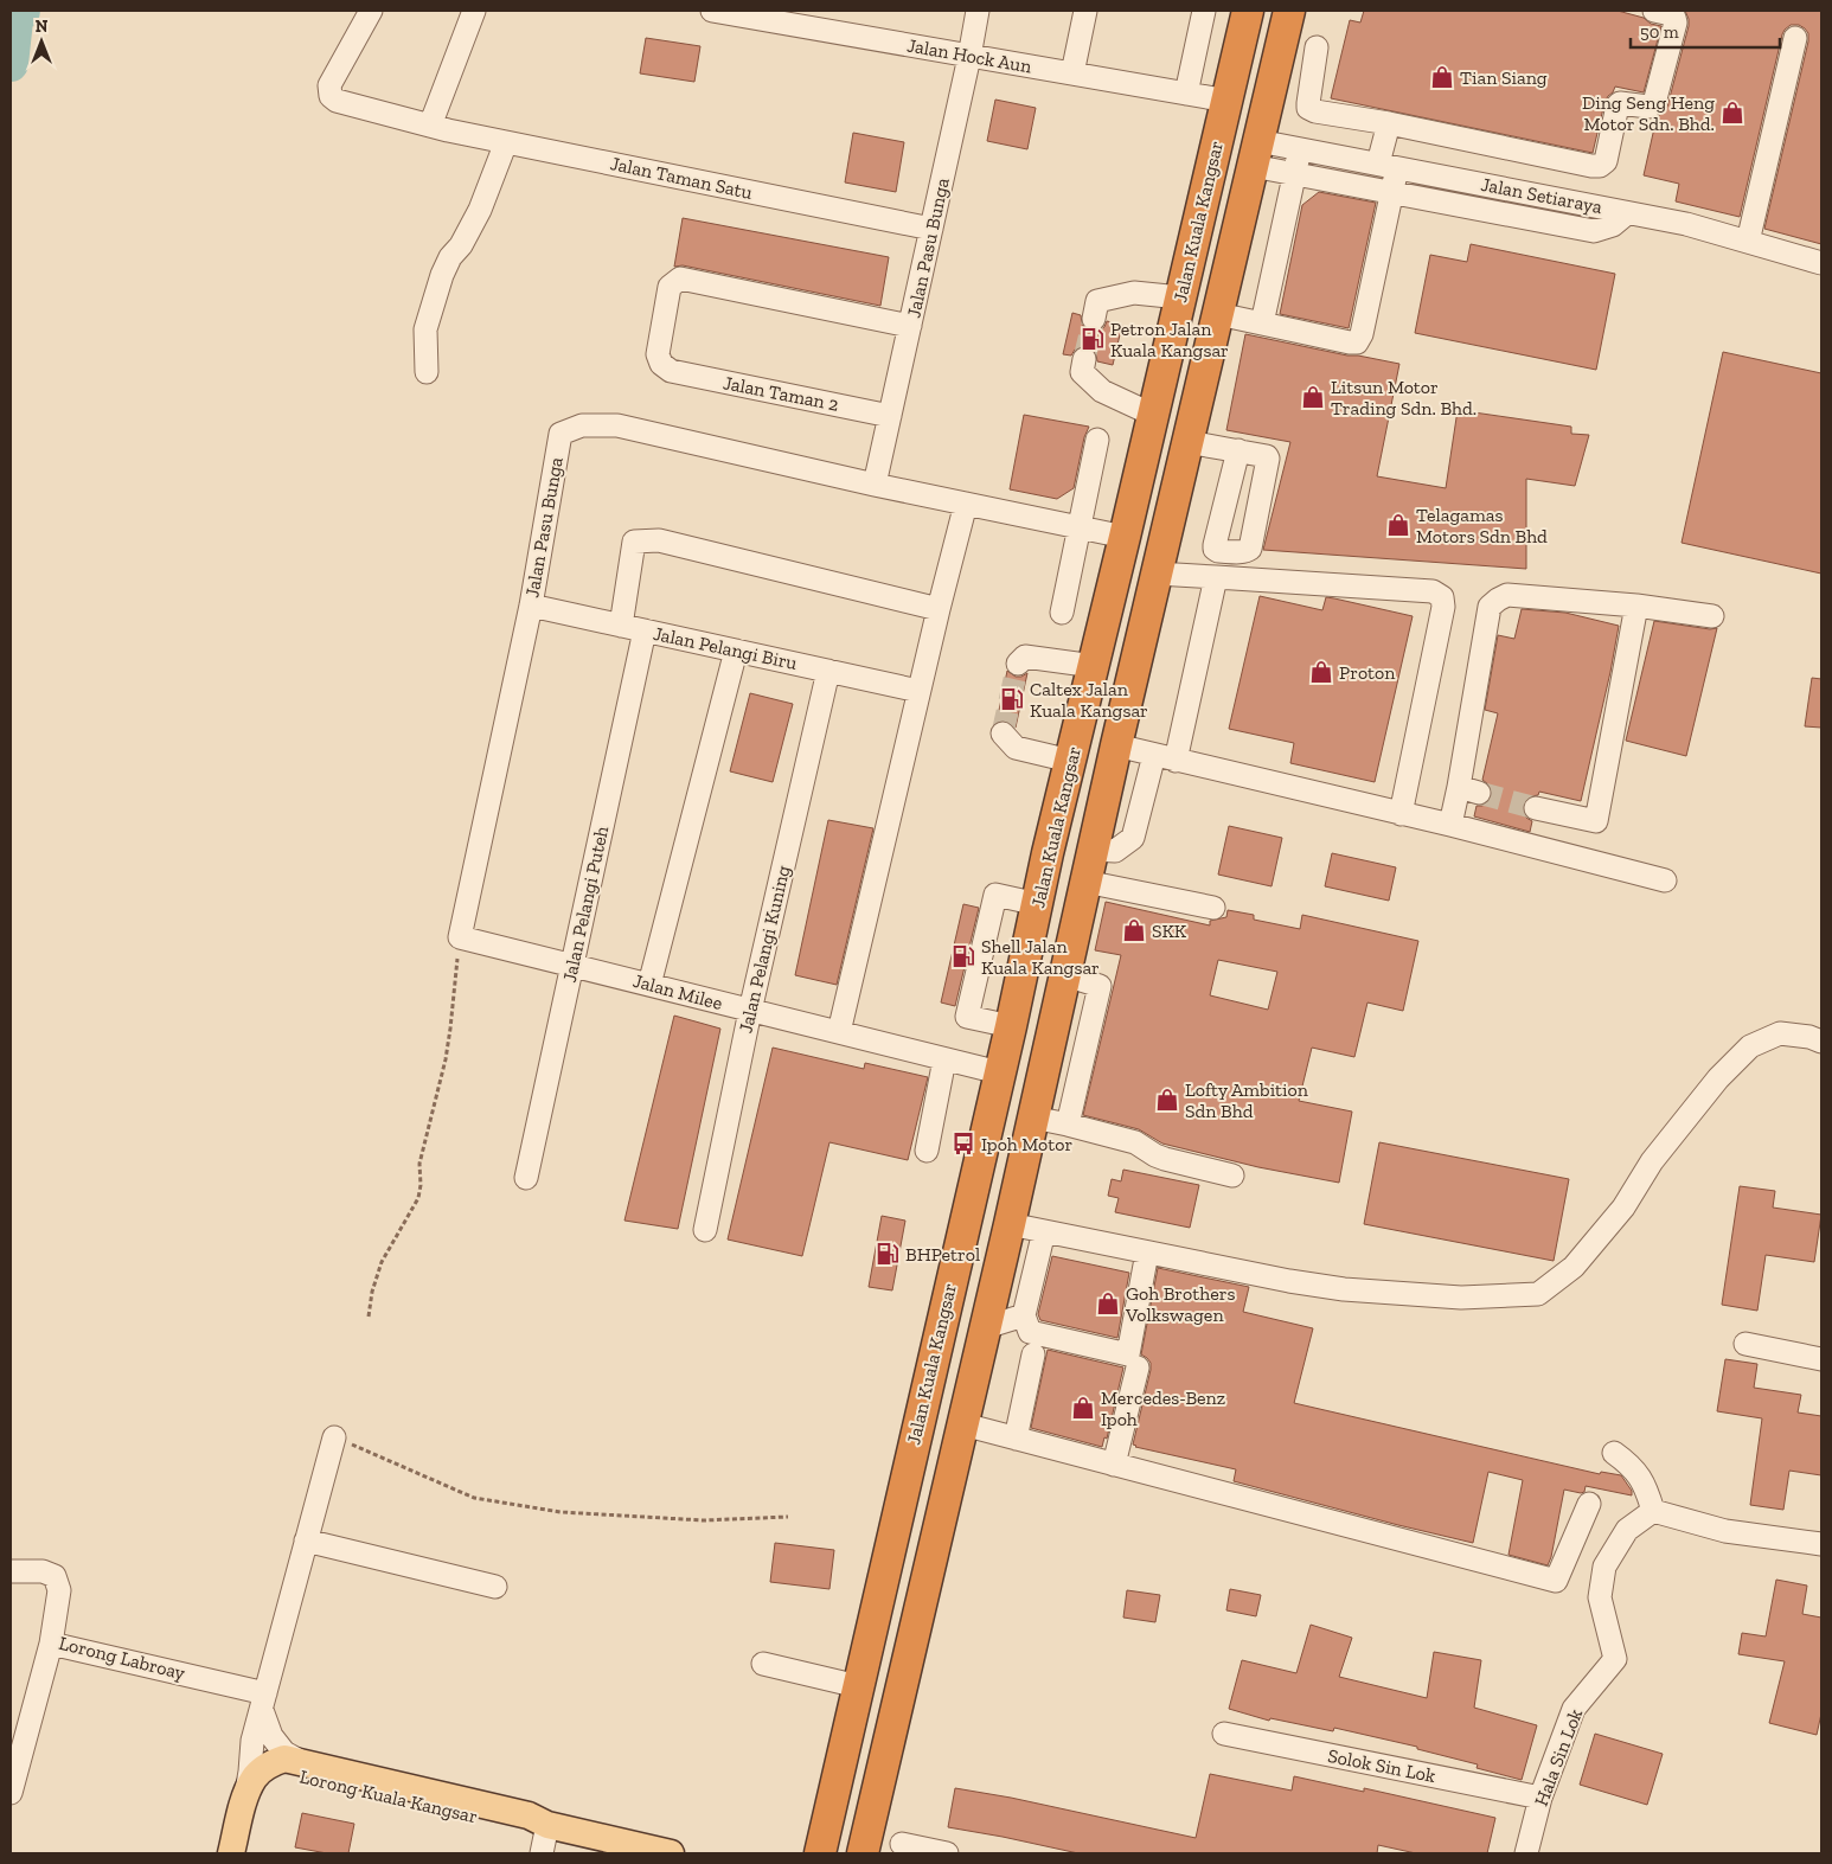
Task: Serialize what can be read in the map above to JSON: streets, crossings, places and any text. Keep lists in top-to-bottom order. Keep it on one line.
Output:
{"streets":{"highway":["Jalan Kuala Kangsar"],"main road":["Lorong Kuala Kangsar"],"street":["Jalan Hock Aun","Jalan Taman Satu","Jalan Setiaraya","Jalan Pasu Bunga","Jalan Taman 2","Jalan Pelangi Biru","Jalan Pelangi Puteh","Jalan Pelangi Kuning","Jalan Milee","Lorong Labroay","Hala Sin Lok","Solok Sin Lok"]},"crossings":[["Jalan Hock Aun","Jalan Kuala Kangsar"],["Jalan Hock Aun","Jalan Pasu Bunga"],["Jalan Taman Satu","Jalan Pasu Bunga"],["Jalan Setiaraya","Jalan Kuala Kangsar"],["Jalan Kuala Kangsar","Jalan Pasu Bunga"],["Jalan Kuala Kangsar","Jalan Milee"],["Jalan Pasu Bunga","Jalan Taman 2"],["Jalan Pasu Bunga","Jalan Pelangi Biru"],["Jalan Pasu Bunga","Jalan Milee"],["Jalan Pelangi Biru","Jalan Pelangi Puteh"],["Jalan Pelangi Biru","Jalan Pelangi Kuning"],["Jalan Pelangi Puteh","Jalan Milee"],["Jalan Pelangi Kuning","Jalan Milee"],["Hala Sin Lok","Solok Sin Lok"]],"places":{"shop":["Tian Siang","Ding Seng Heng Motor Sdn. Bhd.","Litsun Motor Trading Sdn. Bhd.","Telagamas Motors Sdn Bhd","Proton","SKK","Lofty Ambition Sdn Bhd","Goh Brothers Volkswagen","Mercedes-Benz Ipoh"],"fuel station":["Petron Jalan Kuala Kangsar","Caltex Jalan Kuala Kangsar","Shell Jalan Kuala Kangsar","BHPetrol"],"bus stop":["Ipoh Motor"]},"scale_bar":"50 m","north":"top"}
